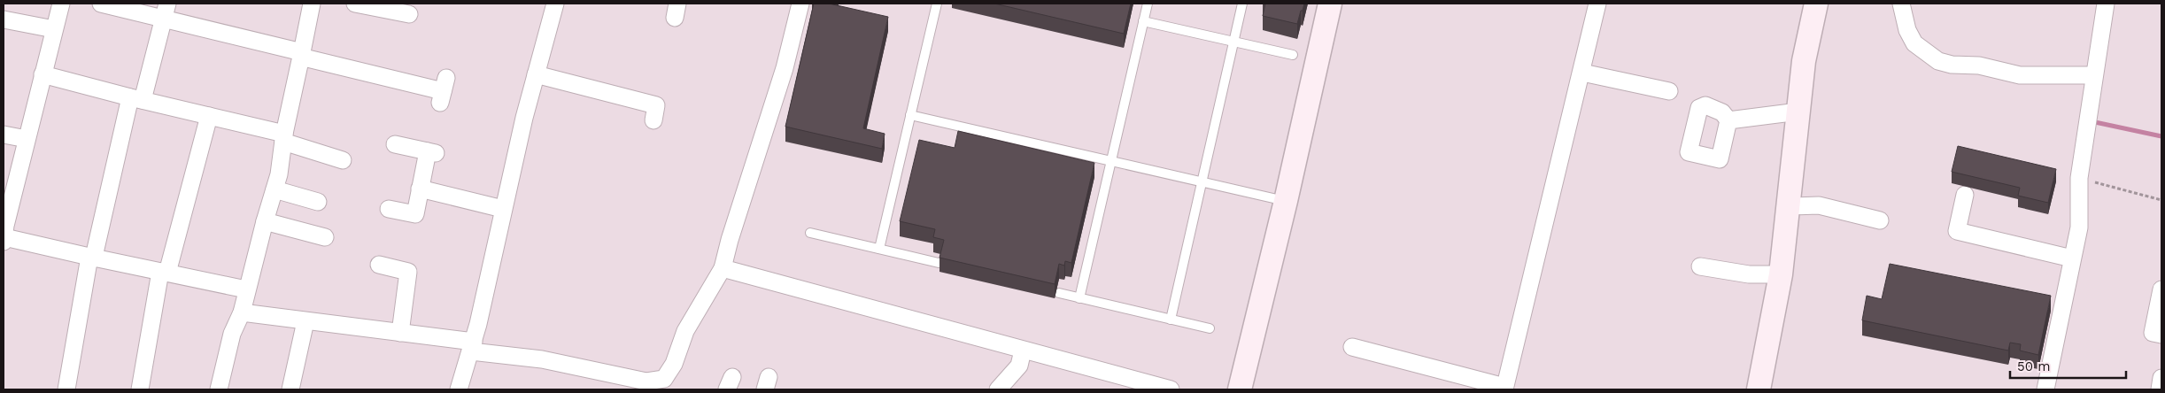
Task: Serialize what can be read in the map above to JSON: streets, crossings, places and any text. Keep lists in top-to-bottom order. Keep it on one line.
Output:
{"scale_bar":"50 m"}
